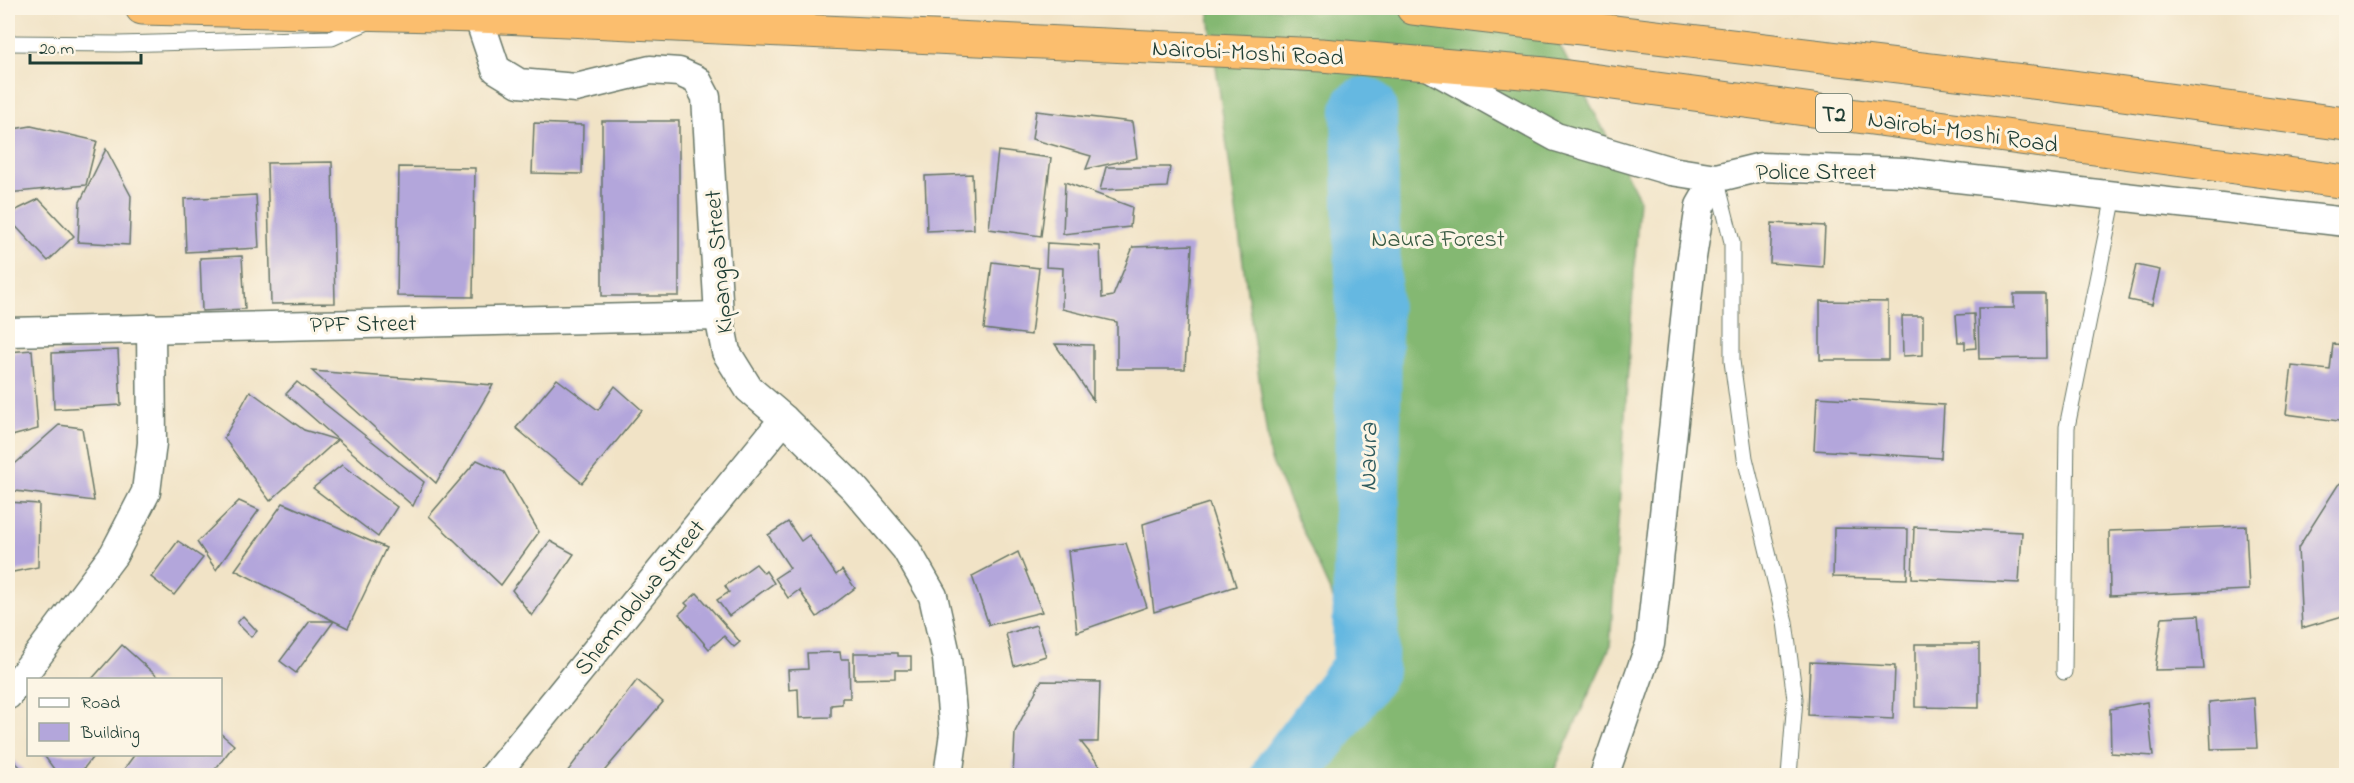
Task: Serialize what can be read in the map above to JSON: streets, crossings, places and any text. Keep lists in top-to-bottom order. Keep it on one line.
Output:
{"streets":{"highway":["Nairobi-Moshi Road","T2"],"street":["Police Street","Kipanga Street","PPF Street","Shemndolwa Street"]},"crossings":[["Nairobi-Moshi Road","Kipanga Street"],["Kipanga Street","PPF Street"],["Kipanga Street","Shemndolwa Street"]],"water":["Naura"],"parks":["Naura Forest"],"legend":["Road","Building"],"scale_bar":"20 m"}
